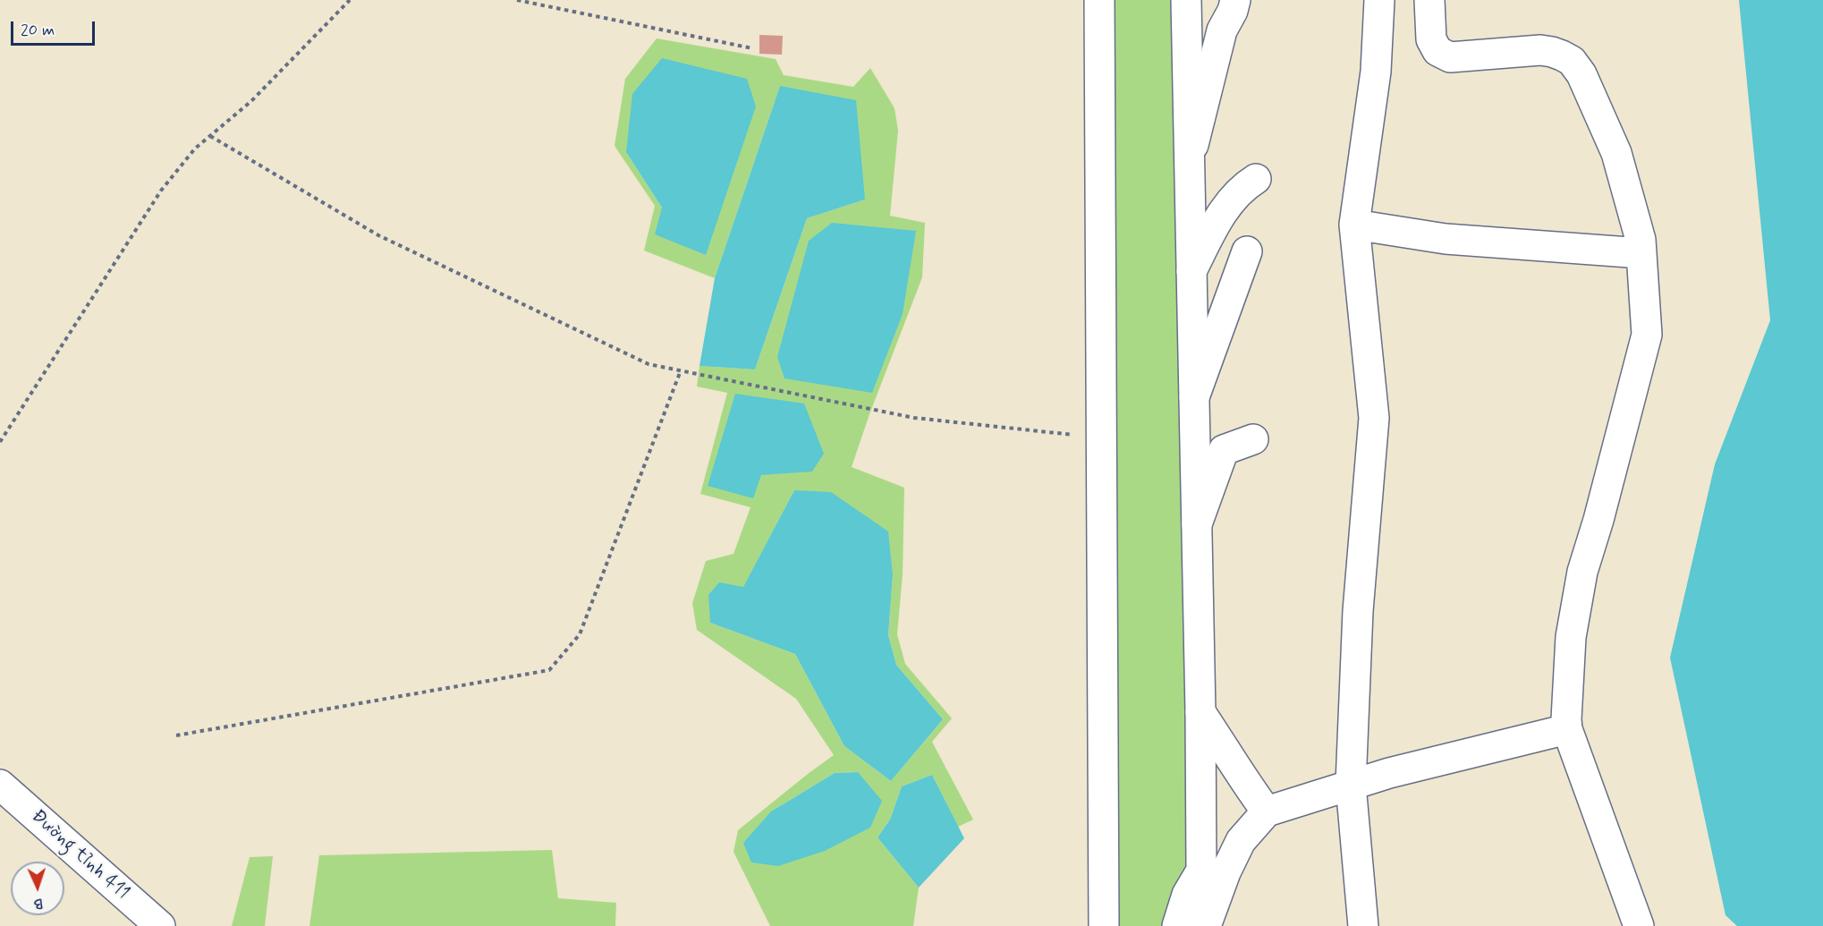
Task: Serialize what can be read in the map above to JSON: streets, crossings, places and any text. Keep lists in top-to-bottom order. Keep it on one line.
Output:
{"streets":{"street":["Đường tỉnh 411"]},"scale_bar":"20 m","north":"bottom"}
